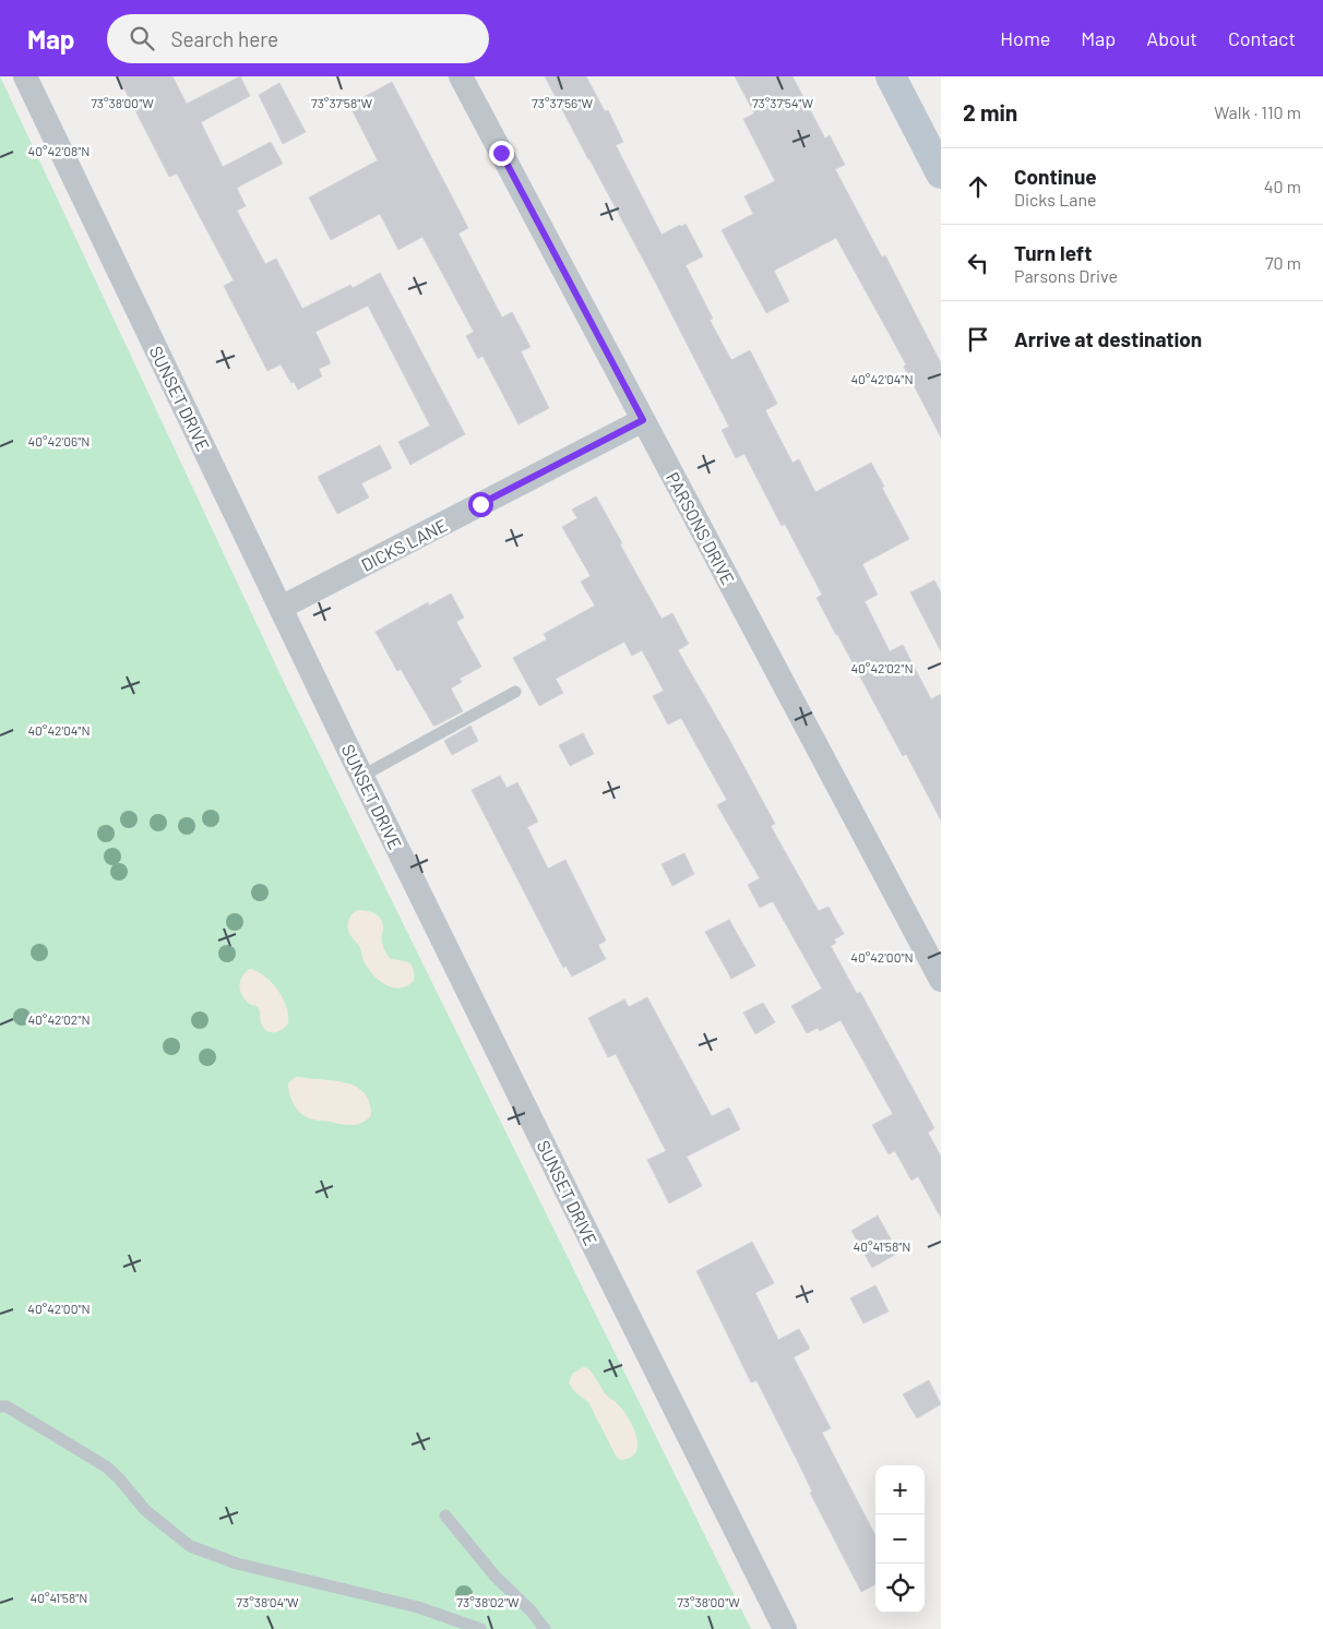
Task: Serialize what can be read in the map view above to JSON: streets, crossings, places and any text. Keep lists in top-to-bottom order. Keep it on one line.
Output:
{"streets":{"street":["SUNSET DRIVE","PARSONS DRIVE","DICKS LANE"]},"crossings":[["SUNSET DRIVE","DICKS LANE"],["PARSONS DRIVE","DICKS LANE"]],"page":{"header":"Map","search":"Search here","nav":["Home","Map","About","Contact"],"heading":["2 min","Walk · 110 m"],"list":[["Continue","Dicks Lane","40 m"],["Turn left","Parsons Drive","70 m"],"Arrive at destination"],"map_buttons":["+","−"]},"coordinates":["73°38'00\"W","73°37'58\"W","73°37'56\"W","73°37'54\"W","40°42'08\"N","40°42'04\"N","40°42'06\"N","40°42'02\"N","40°42'00\"N","40°41'58\"N","73°38'04\"W","73°38'02\"W"]}
